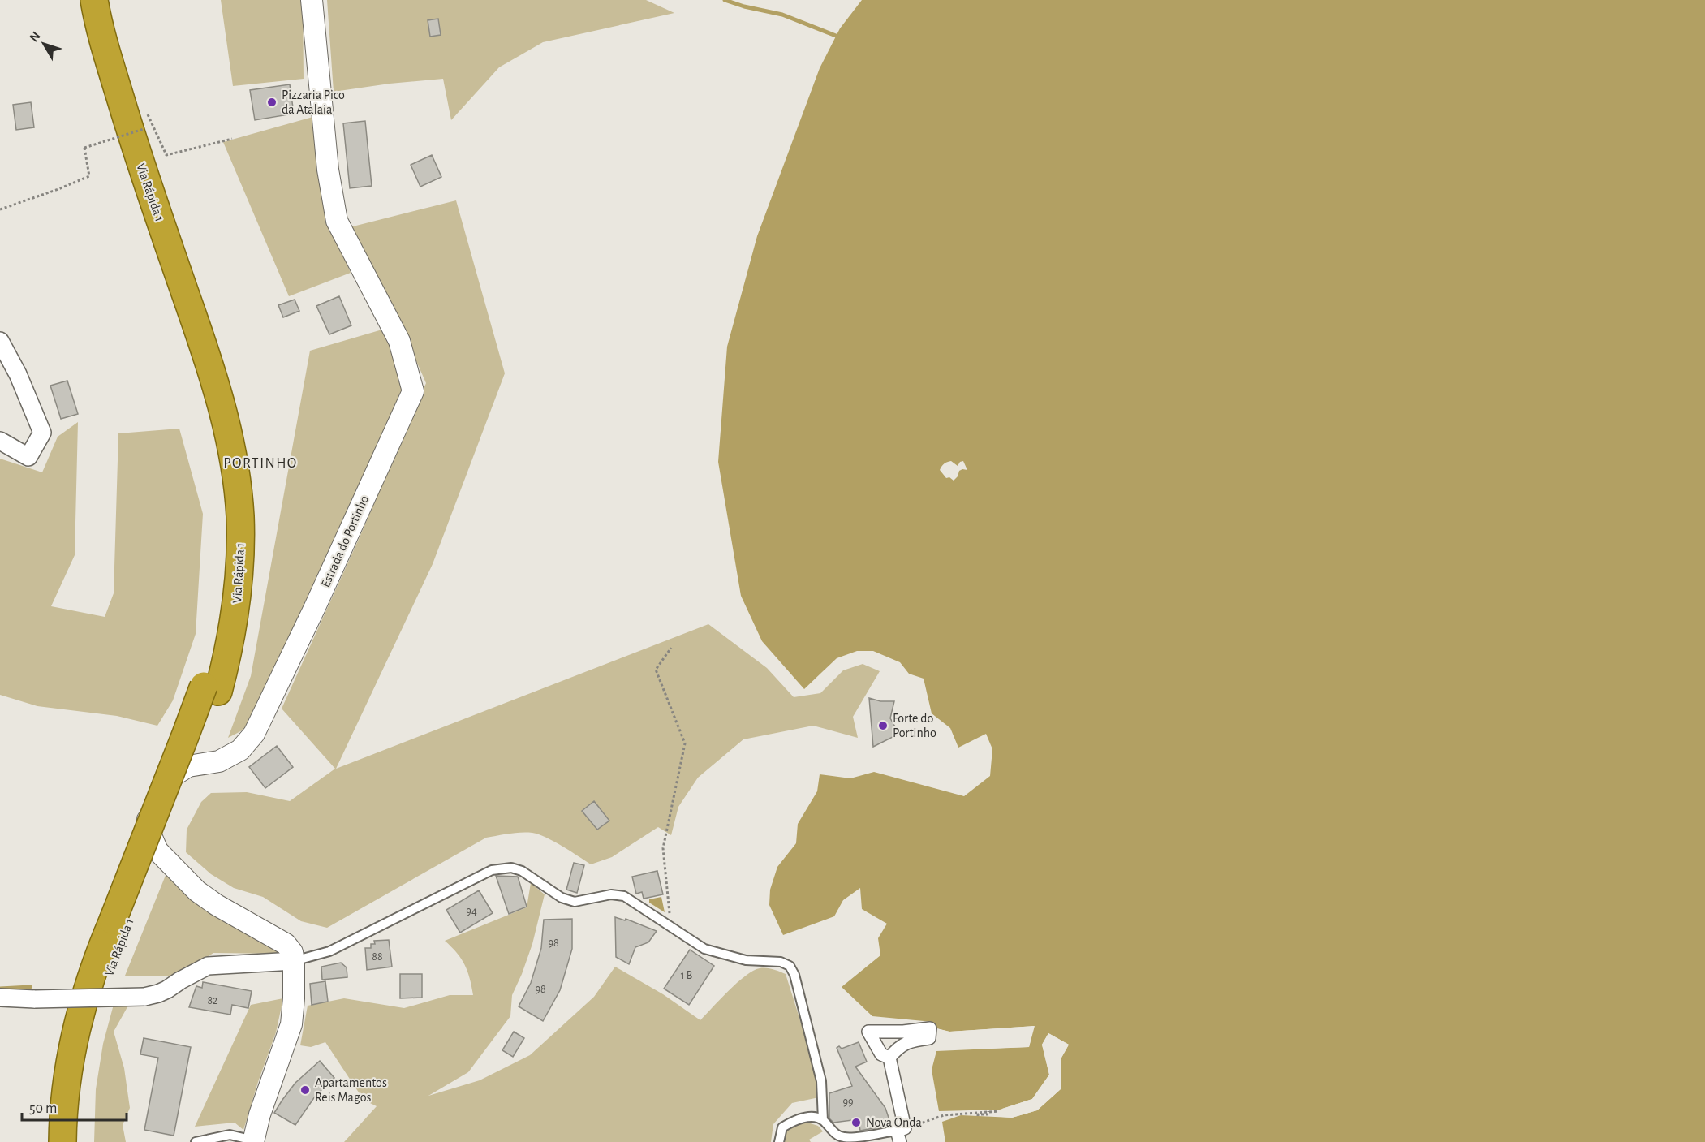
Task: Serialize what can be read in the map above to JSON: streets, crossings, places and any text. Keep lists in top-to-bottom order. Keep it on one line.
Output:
{"streets":{"highway":["Via Rápida 1"],"street":["Estrada do Portinho"]},"districts":["PORTINHO"],"places":["Pizzaria Pico da Atalaia","Forte do Portinho","Apartamentos Reis Magos","Nova Onda"],"house_numbers":["94","98","88","1 B","98","82","99"],"scale_bar":"50 m","north":"top left"}
